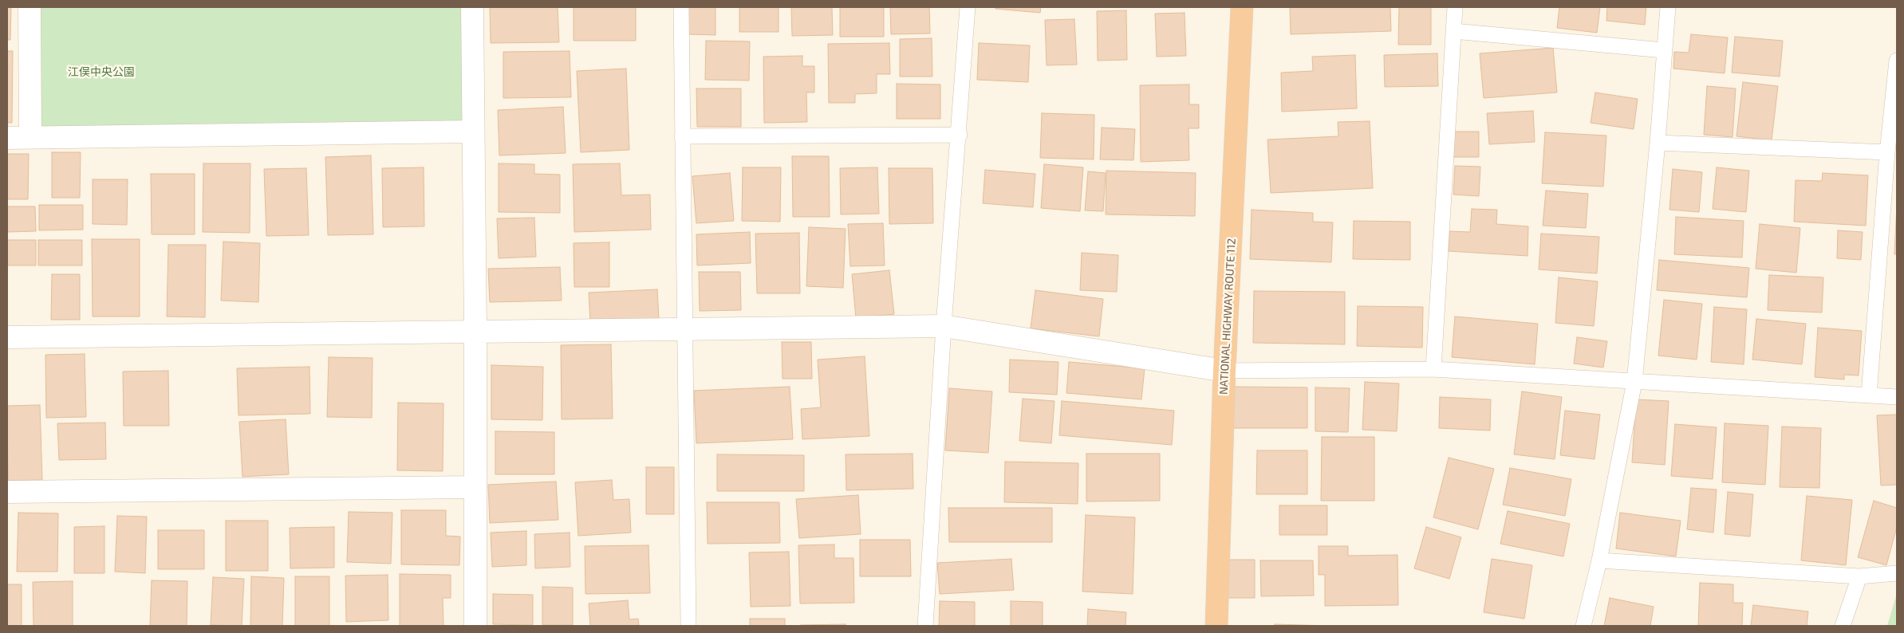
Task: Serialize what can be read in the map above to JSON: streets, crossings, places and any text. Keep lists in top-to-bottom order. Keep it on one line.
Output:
{"streets":{"highway":["NATIONAL HIGHWAY ROUTE 112"]},"parks":["江俣中央公園"]}
